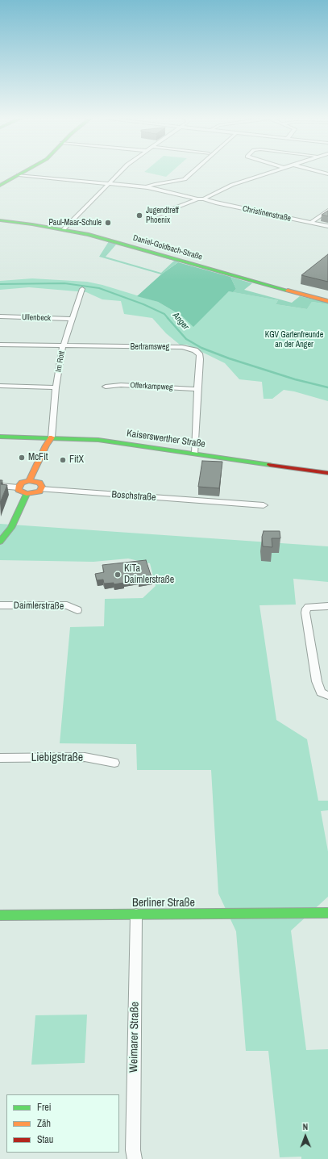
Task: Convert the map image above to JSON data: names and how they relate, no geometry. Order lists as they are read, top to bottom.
{
  "streets": {
    "main road": ["Daniel-Goldbach-Straße", "Kaiserswerther Straße", "Berliner Straße"],
    "street": [
      "Christinenstraße",
      "Ullenbeck",
      "Bertramsweg",
      "Im Rott",
      "Offerkampweg",
      "Boschstraße",
      "Daimlerstraße",
      "Liebigstraße",
      "Weimarer Straße"
    ]
  },
  "crossings": [
    ["Ullenbeck", "Im Rott"],
    ["Bertramsweg", "Im Rott"],
    ["Bertramsweg", "Offerkampweg"],
    ["Bertramsweg", "Kaiserswerther Straße"],
    ["Im Rott", "Kaiserswerther Straße"],
    ["Berliner Straße", "Weimarer Straße"]
  ],
  "water": ["Anger"],
  "parks": ["KGV Gartenfreunde an der Anger"],
  "places": [
    "Jugendtreff Phoenix",
    "Paul-Maar-Schule",
    "McFit",
    "FitX",
    "KiTa Daimlerstraße"
  ],
  "legend": ["Frei", "Zäh", "Stau"],
  "north": "top"
}
